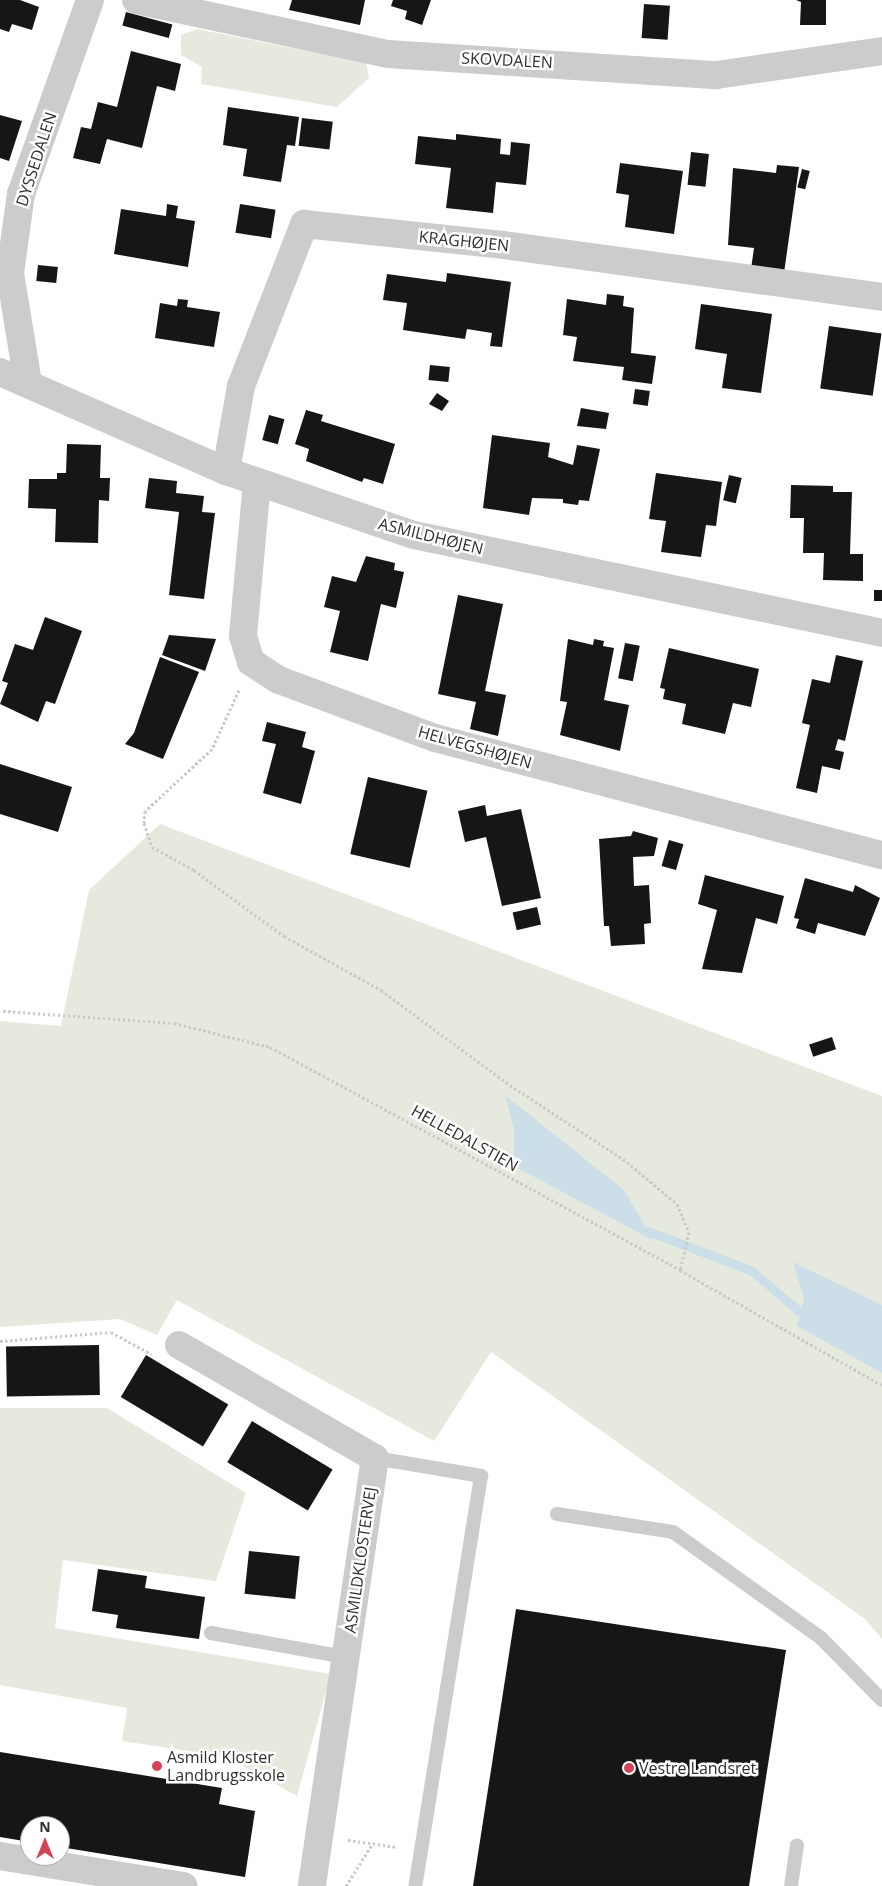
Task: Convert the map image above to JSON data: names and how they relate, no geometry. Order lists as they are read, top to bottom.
{
  "streets": {
    "street": [
      "SKOVDALEN",
      "DYSSEDALEN",
      "KRAGHØJEN",
      "ASMILDHØJEN",
      "HELVEGSHØJEN",
      "ASMILDKLOSTERVEJ"
    ],
    "path": ["HELLEDALSTIEN"]
  },
  "crossings": [
    ["DYSSEDALEN", "ASMILDHØJEN"],
    ["KRAGHØJEN", "ASMILDHØJEN"]
  ],
  "places": ["Asmild Kloster Landbrugsskole", "Vestre Landsret"],
  "north": "top"
}
